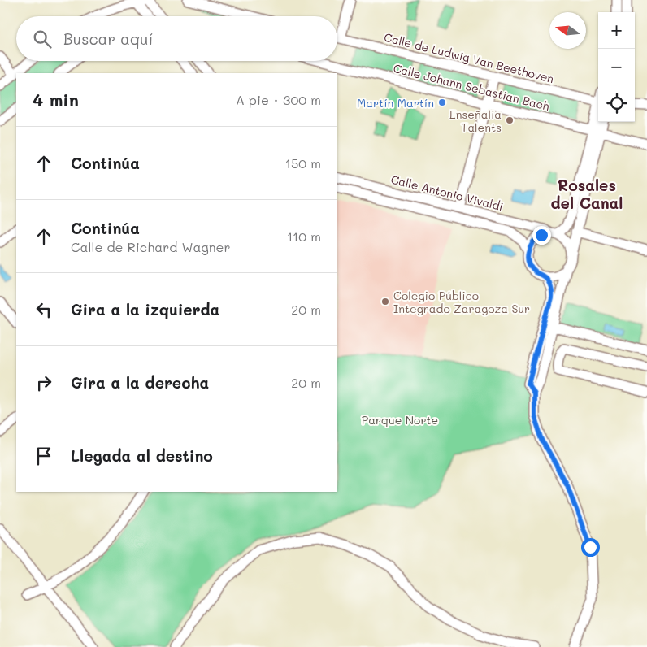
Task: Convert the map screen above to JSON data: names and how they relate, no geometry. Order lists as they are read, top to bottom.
{
  "streets": {
    "street": ["Calle de Ludwig Van Beethoven", "Calle Johann Sebastian Bach", "Calle Antonio Vivaldi"]
  },
  "districts": ["Rosales del Canal"],
  "parks": ["Parque Norte"],
  "places": ["Martín Martín", "Enseñalia Talents", "Colegio Público Integrado Zaragoza Sur"],
  "north": "left",
  "page": {
    "map_buttons": ["+", "−"],
    "search": "Buscar aquí",
    "heading": ["4 min", "A pie · 300 m"],
    "list": [
      ["Continúa", "150 m"],
      ["Continúa", "Calle de Richard Wagner", "110 m"],
      ["Gira a la izquierda", "20 m"],
      ["Gira a la derecha", "20 m"],
      "Llegada al destino"
    ]
  }
}
